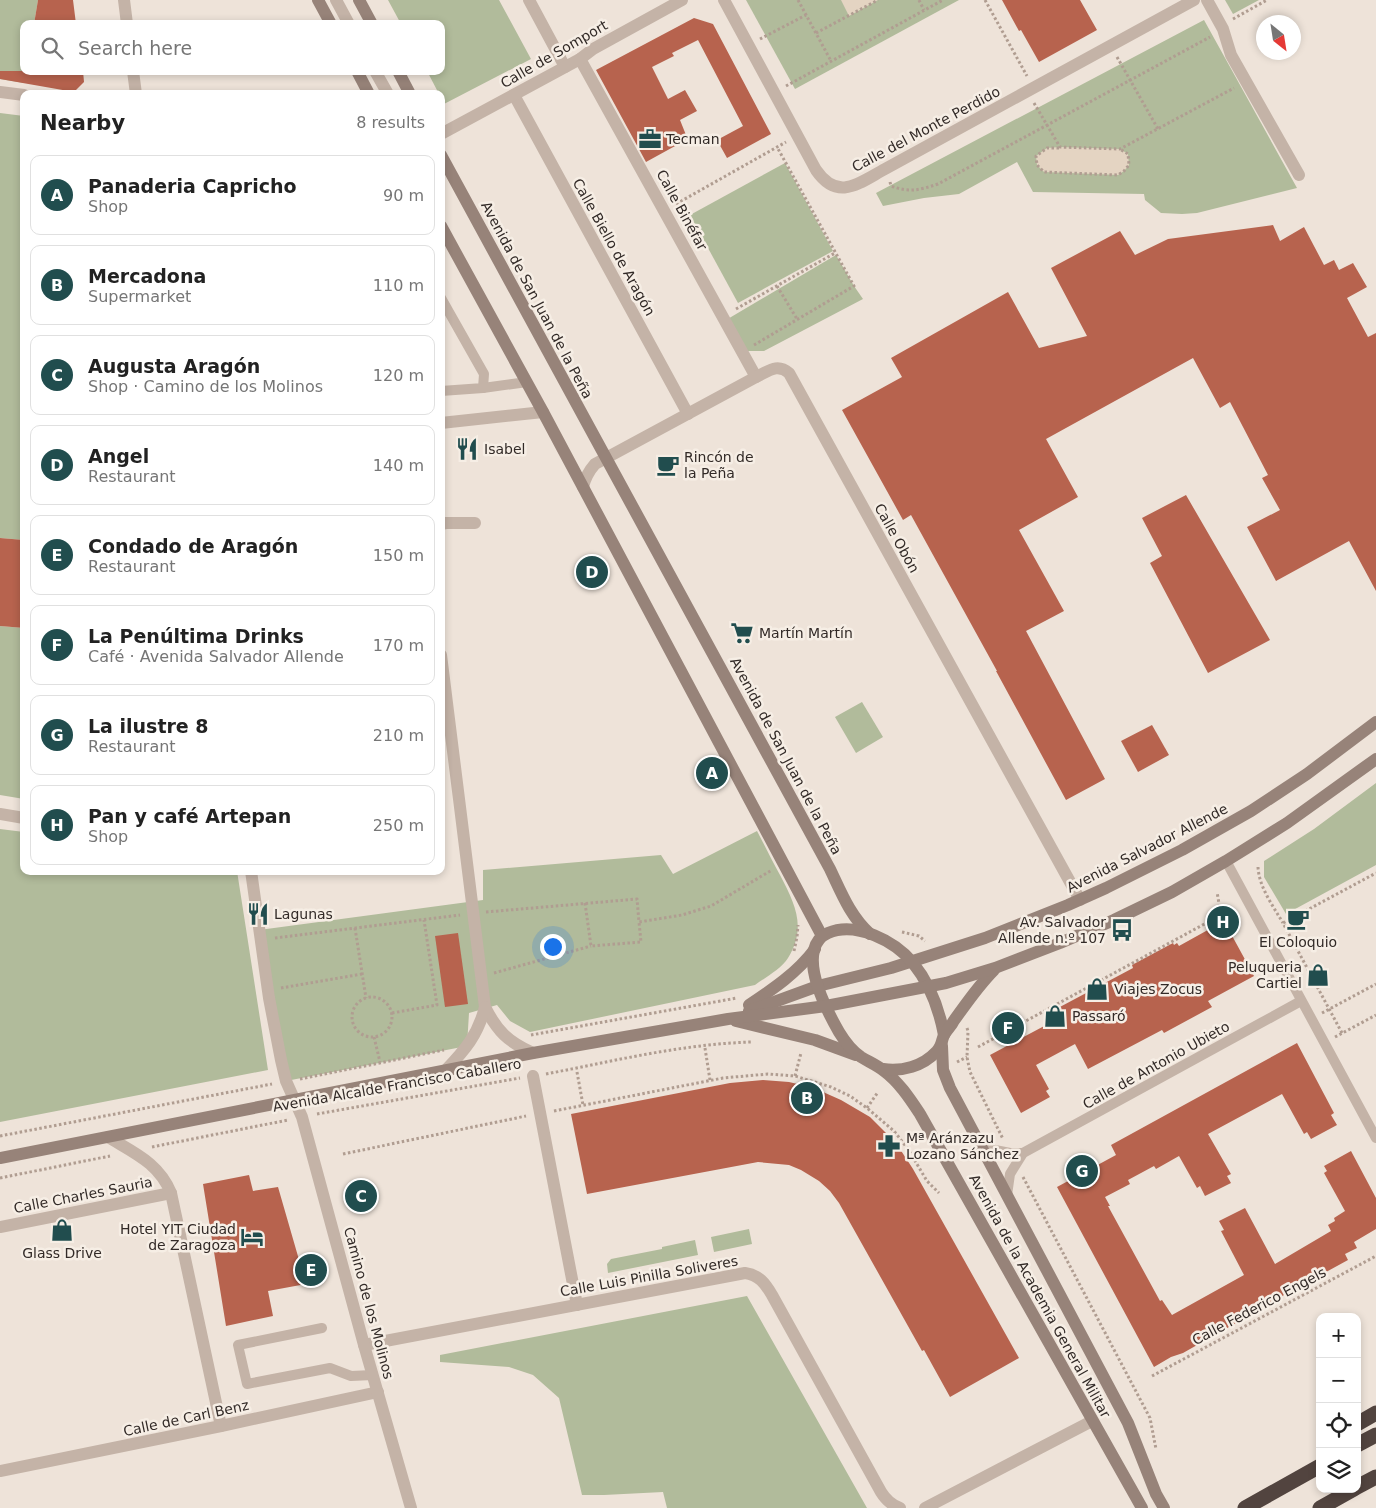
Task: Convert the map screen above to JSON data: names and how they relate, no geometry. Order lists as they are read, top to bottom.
{
  "streets": {
    "main road": [
      "Avenida de San Juan de la Peña",
      "Avenida Salvador Allende",
      "Avenida Alcalde Francisco Caballero",
      "Avenida de la Academia General Militar"
    ],
    "street": [
      "Calle de Somport",
      "Calle del Monte Perdido",
      "Calle Binéfar",
      "Calle Biello de Aragón",
      "Calle Obón",
      "Calle Charles Sauria",
      "Calle Luis Pinilla Soliveres",
      "Camino de los Molinos",
      "Calle de Carl Benz"
    ],
    "lane": ["Calle de Antonio Ubieto"],
    "path": ["Calle Federico Engels"]
  },
  "crossings": [
    ["Calle de Somport", "Calle Binéfar"],
    ["Calle de Somport", "Calle Biello de Aragón"],
    ["Calle Binéfar", "Calle Obón"],
    ["Calle Biello de Aragón", "Calle Obón"],
    ["Avenida de San Juan de la Peña", "Calle Obón"],
    ["Avenida de San Juan de la Peña", "Avenida Salvador Allende"],
    ["Avenida de San Juan de la Peña", "Avenida Alcalde Francisco Caballero"],
    ["Avenida de San Juan de la Peña", "Avenida de la Academia General Militar"],
    ["Calle Obón", "Avenida Salvador Allende"],
    ["Avenida Salvador Allende", "Avenida Alcalde Francisco Caballero"],
    ["Avenida Alcalde Francisco Caballero", "Avenida de la Academia General Militar"],
    ["Avenida Alcalde Francisco Caballero", "Camino de los Molinos"],
    ["Calle Luis Pinilla Soliveres", "Camino de los Molinos"],
    ["Camino de los Molinos", "Calle de Carl Benz"]
  ],
  "places": {
    "office": ["Tecman"],
    "restaurant": ["Isabel", "Lagunas"],
    "cafe": ["Rincón de la Peña", "El Coloquio"],
    "supermarket": ["Martín Martín"],
    "bus stop": ["Av. Salvador Allende n.º 107"],
    "shop": [
      "Peluqueria Cartiel",
      "Viajes Zocus",
      "Passaró",
      "Glass Drive"
    ],
    "pharmacy": ["Mª Aránzazu Lozano Sánchez"],
    "hotel": ["Hotel YIT Ciudad de Zaragoza"]
  },
  "north": "bottom right",
  "page": {
    "search": "Search here",
    "heading": ["Nearby", "8 results"],
    "list": [
      {
        "mark": "A",
        "name": "Panaderia Capricho",
        "note": "Shop",
        "value": "90 m"
      },
      {
        "mark": "B",
        "name": "Mercadona",
        "note": "Supermarket",
        "value": "110 m"
      },
      {
        "mark": "C",
        "name": "Augusta Aragón",
        "note": "Shop · Camino de los Molinos",
        "value": "120 m"
      },
      {
        "mark": "D",
        "name": "Angel",
        "note": "Restaurant",
        "value": "140 m"
      },
      {
        "mark": "E",
        "name": "Condado de Aragón",
        "note": "Restaurant",
        "value": "150 m"
      },
      {
        "mark": "F",
        "name": "La Penúltima Drinks",
        "note": "Café · Avenida Salvador Allende",
        "value": "170 m"
      },
      {
        "mark": "G",
        "name": "La ilustre 8",
        "note": "Restaurant",
        "value": "210 m"
      },
      {
        "mark": "H",
        "name": "Pan y café Artepan",
        "note": "Shop",
        "value": "250 m"
      }
    ],
    "pins": [
      "D",
      "A",
      "H",
      "F",
      "B",
      "G",
      "C",
      "E"
    ],
    "map_buttons": ["+", "−"]
  }
}
